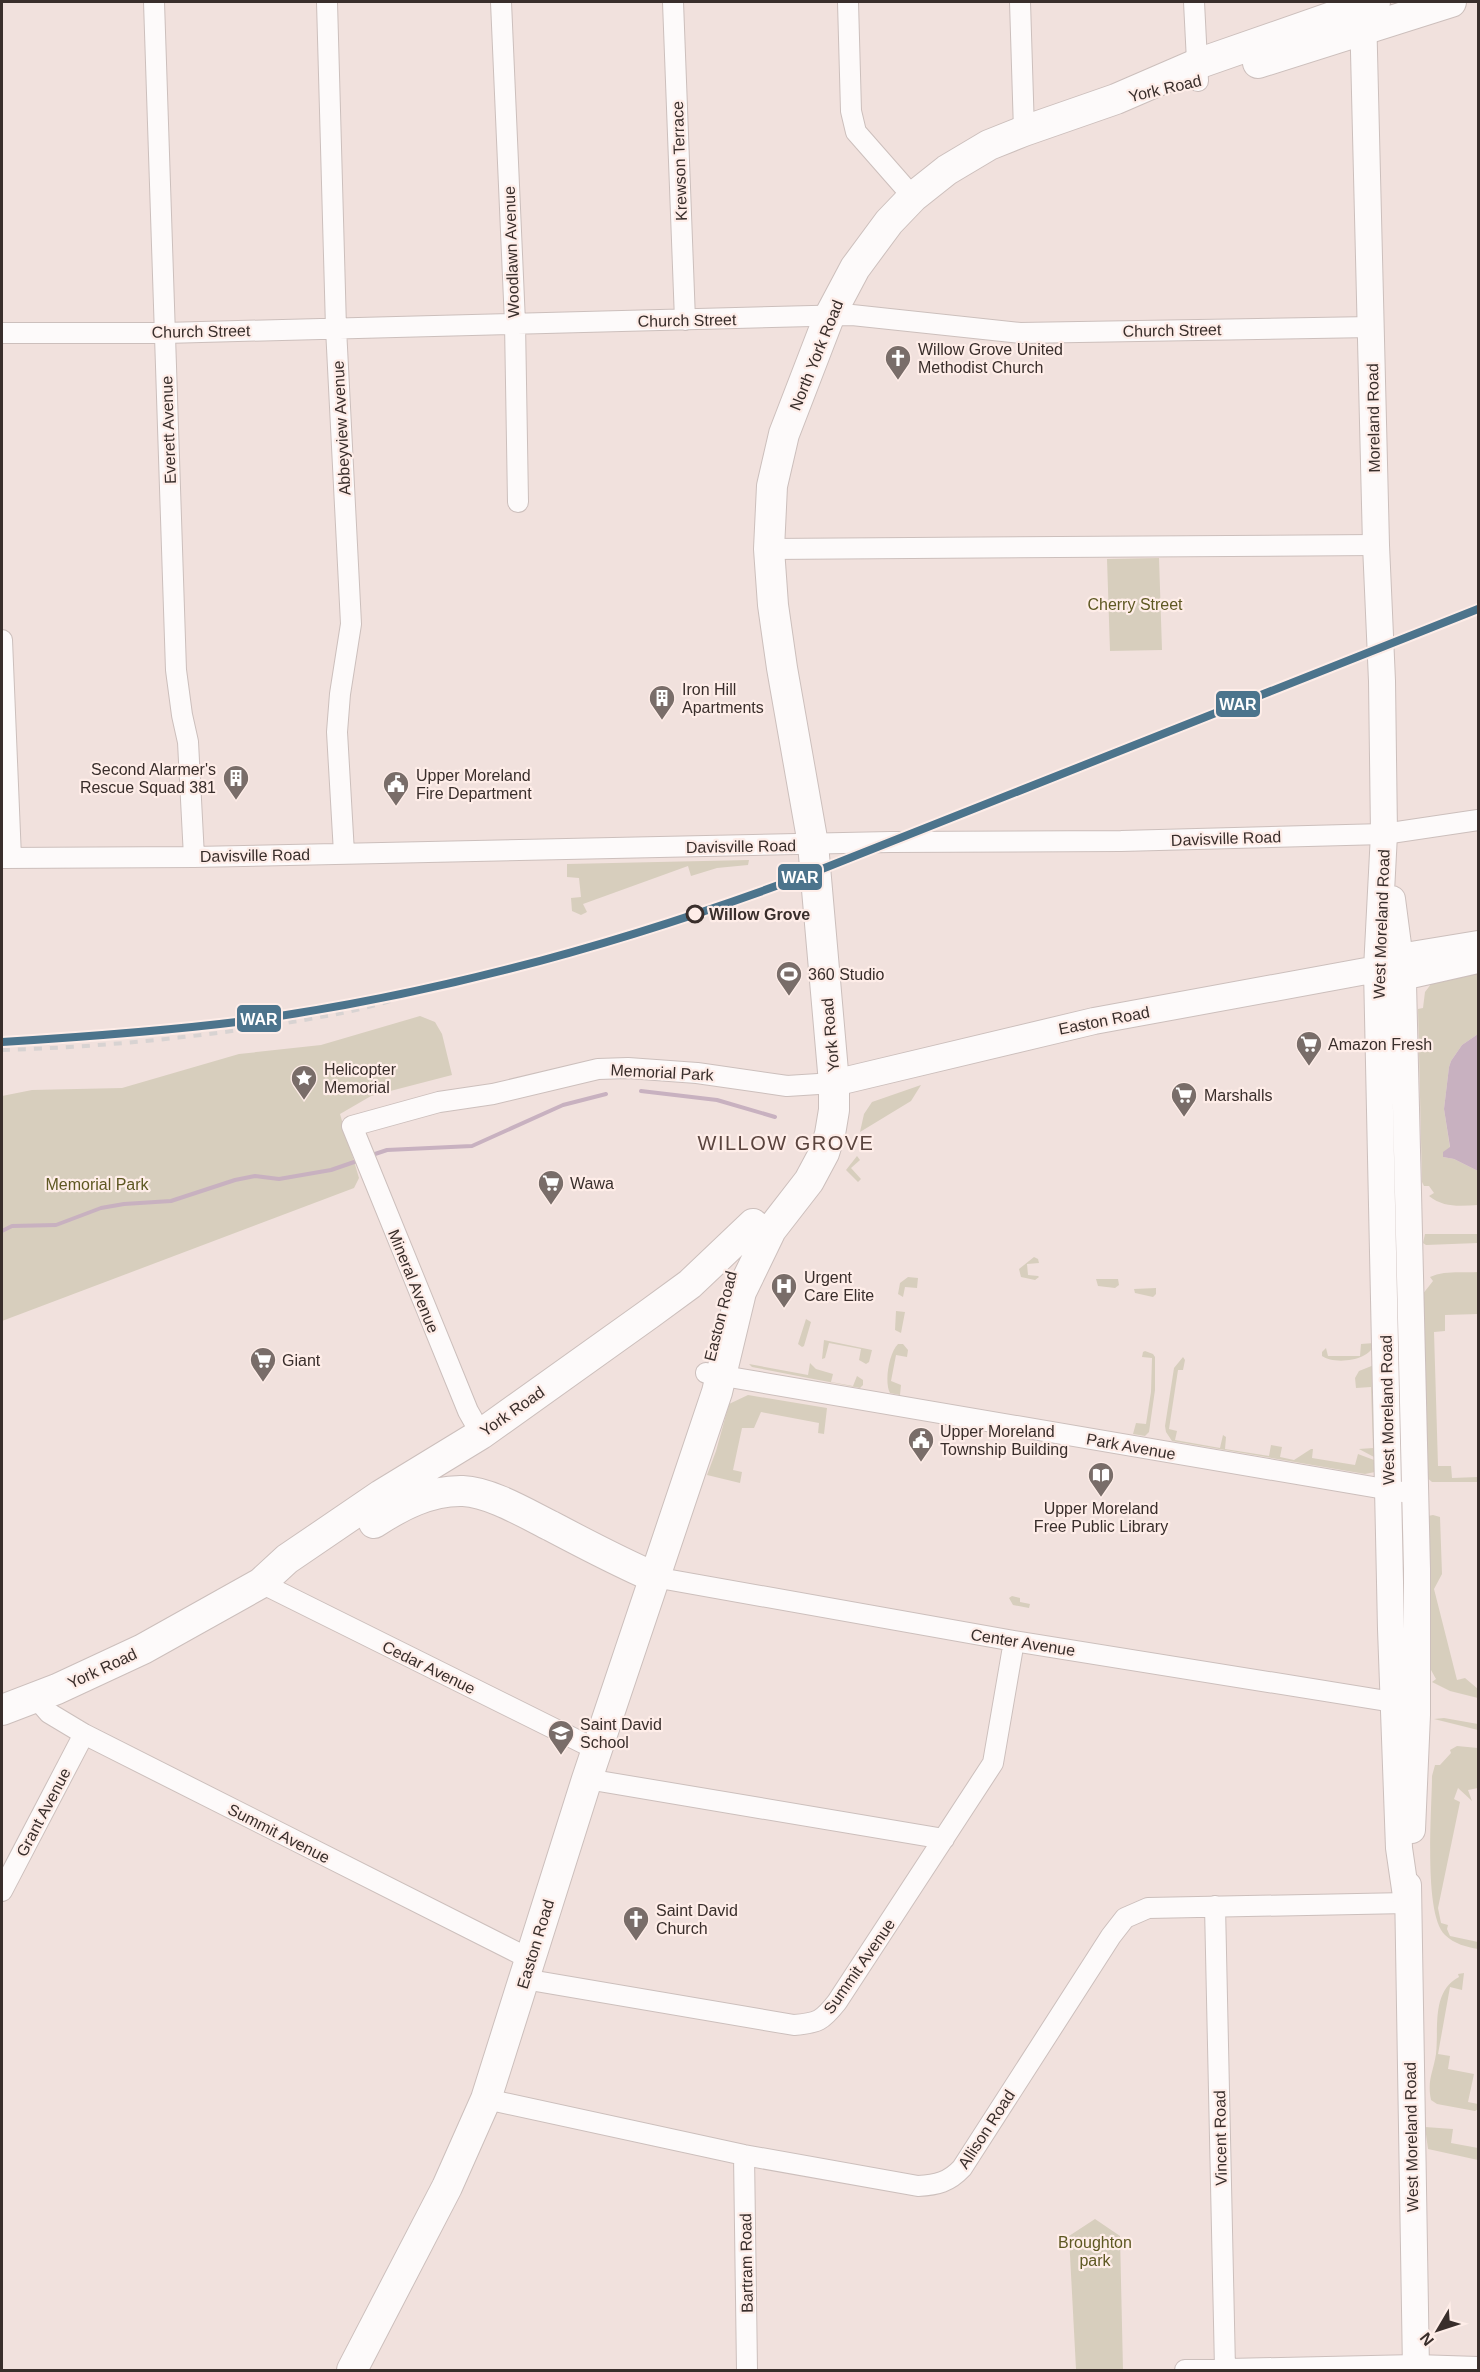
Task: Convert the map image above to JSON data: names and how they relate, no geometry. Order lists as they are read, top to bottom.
{
  "streets": {
    "highway": ["York Road", "North York Road", "Easton Road"],
    "main road": ["Moreland Road", "West Moreland Road"],
    "street": [
      "Krewson Terrace",
      "Woodlawn Avenue",
      "Church Street",
      "Abbeyview Avenue",
      "Everett Avenue",
      "Davisville Road",
      "Memorial Park",
      "Mineral Avenue",
      "Park Avenue",
      "Center Avenue",
      "Cedar Avenue",
      "Grant Avenue",
      "Summit Avenue",
      "Allison Road",
      "Vincent Road",
      "Bartram Road"
    ]
  },
  "crossings": [
    ["York Road", "North York Road"],
    ["York Road", "Moreland Road"],
    ["York Road", "Davisville Road"],
    ["York Road", "Easton Road"],
    ["York Road", "Memorial Park"],
    ["York Road", "Mineral Avenue"],
    ["York Road", "Center Avenue"],
    ["York Road", "Cedar Avenue"],
    ["York Road", "Summit Avenue"],
    ["Krewson Terrace", "Church Street"],
    ["Woodlawn Avenue", "Church Street"],
    ["Church Street", "North York Road"],
    ["Church Street", "Moreland Road"],
    ["Church Street", "Abbeyview Avenue"],
    ["Church Street", "Everett Avenue"],
    ["North York Road", "Davisville Road"],
    ["Moreland Road", "Davisville Road"],
    ["Moreland Road", "West Moreland Road"],
    ["Abbeyview Avenue", "Davisville Road"],
    ["Everett Avenue", "Davisville Road"],
    ["Davisville Road", "West Moreland Road"],
    ["West Moreland Road", "Easton Road"],
    ["West Moreland Road", "Park Avenue"],
    ["West Moreland Road", "Center Avenue"],
    ["West Moreland Road", "Allison Road"],
    ["Easton Road", "Memorial Park"],
    ["Easton Road", "Park Avenue"],
    ["Easton Road", "Center Avenue"],
    ["Easton Road", "Cedar Avenue"],
    ["Easton Road", "Summit Avenue"],
    ["Easton Road", "Allison Road"],
    ["Memorial Park", "Mineral Avenue"],
    ["Center Avenue", "Summit Avenue"],
    ["Grant Avenue", "Summit Avenue"],
    ["Allison Road", "Vincent Road"],
    ["Allison Road", "Bartram Road"]
  ],
  "districts": ["WILLOW GROVE"],
  "parks": ["Cherry Street", "Memorial Park", "Broughton park"],
  "places": {
    "church": ["Willow Grove United Methodist Church", "Saint David Church"],
    "building": ["Iron Hill Apartments", "Second Alarmer's Rescue Squad 381"],
    "public building": ["Upper Moreland Fire Department", "Upper Moreland Township Building"],
    "other": ["Willow Grove"],
    "sports": ["360 Studio"],
    "supermarket": [
      "Amazon Fresh",
      "Marshalls",
      "Wawa",
      "Giant"
    ],
    "place": ["Helicopter Memorial"],
    "hospital": ["Urgent Care Elite"],
    "library": ["Upper Moreland Free Public Library"],
    "school or university": ["Saint David School"]
  },
  "lines": ["transit line WAR"],
  "north": "bottom left"
}
